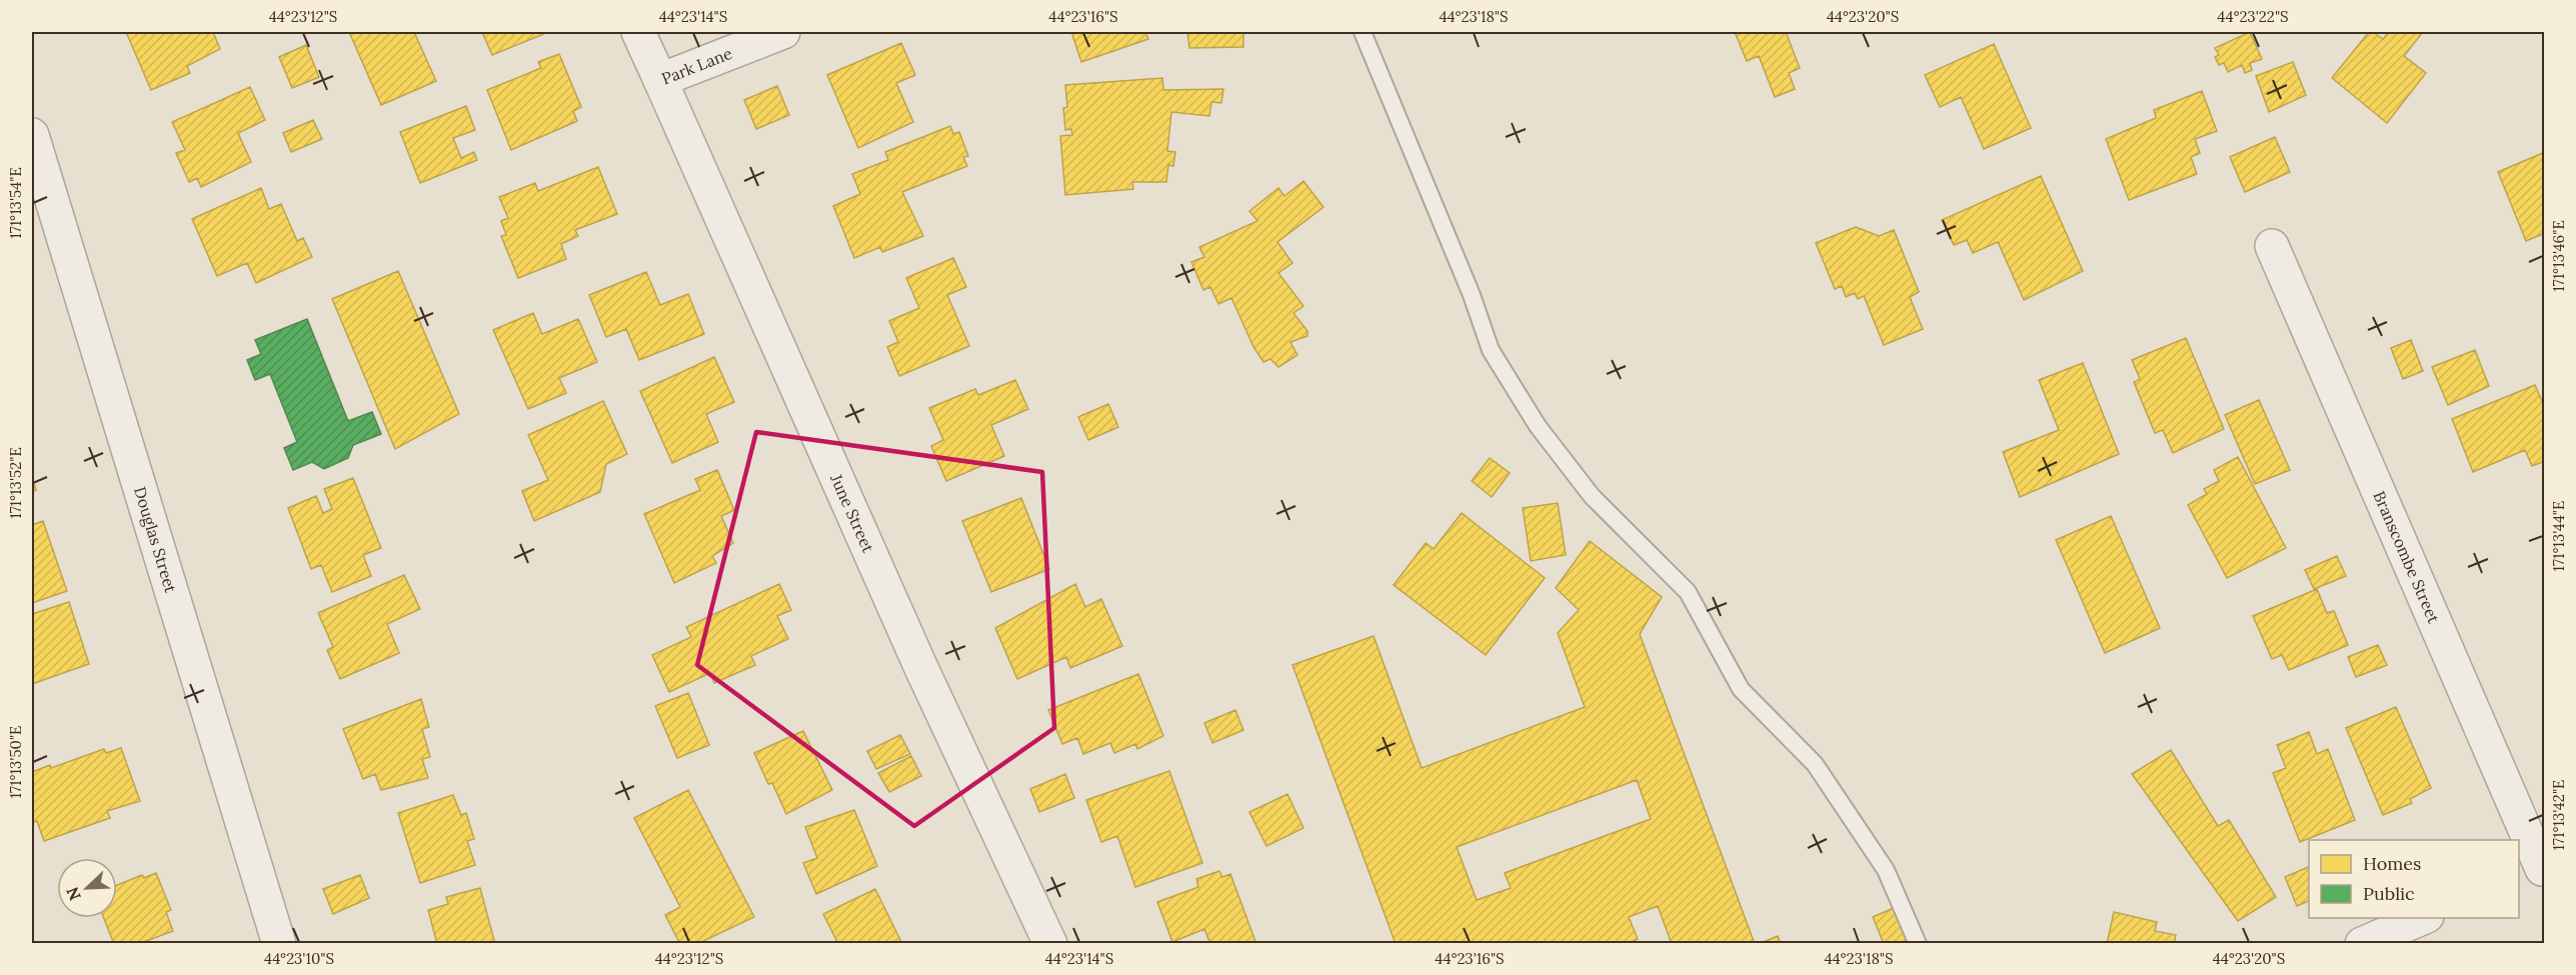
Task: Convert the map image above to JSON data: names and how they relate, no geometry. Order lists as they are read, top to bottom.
{
  "streets": {
    "street": [
      "Park Lane",
      "June Street",
      "Douglas Street",
      "Branscombe Street"
    ]
  },
  "crossings": [
    ["Park Lane", "June Street"]
  ],
  "legend": ["Homes", "Public"],
  "north": "bottom left",
  "coordinates": [
    "44°23'12\"S",
    "44°23'14\"S",
    "44°23'16\"S",
    "44°23'18\"S",
    "44°23'20\"S",
    "44°23'22\"S",
    "171°13'54\"E",
    "171°13'46\"E",
    "171°13'52\"E",
    "171°13'44\"E",
    "171°13'50\"E",
    "171°13'42\"E",
    "44°23'10\"S"
  ]
}
